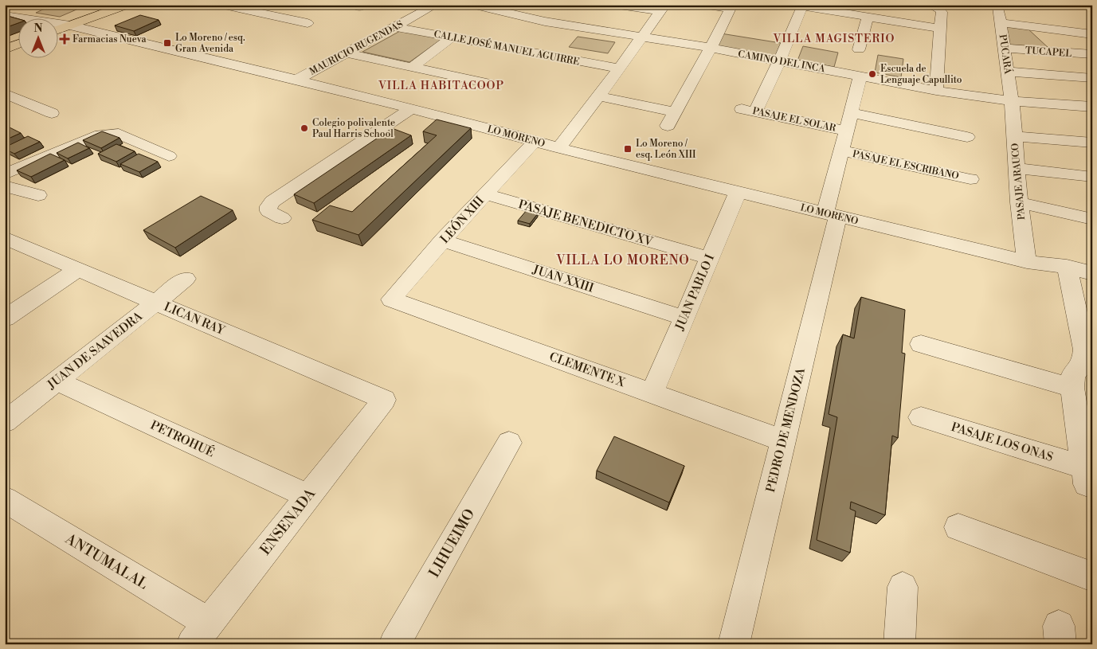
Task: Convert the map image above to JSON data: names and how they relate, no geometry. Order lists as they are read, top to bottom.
{
  "streets": {
    "street": [
      "MAURICIO RUGENDAS",
      "CALLE JOSÉ MANUEL AGUIRRE",
      "TUCAPEL",
      "PUCARÁ",
      "CAMINO DEL INCA",
      "PASAJE EL SOLAR",
      "LO MORENO",
      "PASAJE EL ESCRIBANO",
      "PASAJE ARAUCO",
      "LEÓN XIII",
      "PASAJE BENEDICTO XV",
      "JUAN XXIII",
      "JUAN PABLO I",
      "LICAN RAY",
      "JUAN DE SAAVEDRA",
      "CLEMENTE X",
      "PEDRO DE MENDOZA",
      "PETROHUÉ",
      "PASAJE LOS ONAS",
      "ENSENADA",
      "LIHUEIMO",
      "ANTUMALAL"
    ]
  },
  "crossings": [
    ["MAURICIO RUGENDAS", "CALLE JOSÉ MANUEL AGUIRRE"],
    ["MAURICIO RUGENDAS", "LO MORENO"],
    ["TUCAPEL", "PUCARÁ"],
    ["PUCARÁ", "CAMINO DEL INCA"],
    ["PUCARÁ", "PASAJE ARAUCO"],
    ["CAMINO DEL INCA", "PASAJE EL SOLAR"],
    ["CAMINO DEL INCA", "PASAJE ARAUCO"],
    ["CAMINO DEL INCA", "PEDRO DE MENDOZA"],
    ["PASAJE EL SOLAR", "PEDRO DE MENDOZA"],
    ["LO MORENO", "PASAJE ARAUCO"],
    ["LO MORENO", "LEÓN XIII"],
    ["LO MORENO", "JUAN PABLO I"],
    ["LO MORENO", "PEDRO DE MENDOZA"],
    ["PASAJE EL ESCRIBANO", "PEDRO DE MENDOZA"],
    ["LEÓN XIII", "PASAJE BENEDICTO XV"],
    ["LEÓN XIII", "JUAN XXIII"],
    ["LEÓN XIII", "CLEMENTE X"],
    ["PASAJE BENEDICTO XV", "JUAN PABLO I"],
    ["JUAN XXIII", "JUAN PABLO I"],
    ["JUAN PABLO I", "CLEMENTE X"],
    ["LICAN RAY", "JUAN DE SAAVEDRA"],
    ["LICAN RAY", "ENSENADA"],
    ["JUAN DE SAAVEDRA", "PETROHUÉ"],
    ["CLEMENTE X", "PEDRO DE MENDOZA"],
    ["PETROHUÉ", "ENSENADA"],
    ["ENSENADA", "ANTUMALAL"]
  ],
  "districts": ["VILLA MAGISTERIO", "VILLA HABITACOOP", "VILLA LO MORENO"],
  "places": {
    "health": ["Farmacias Nueva"],
    "transit": ["Lo Moreno / esq. Gran Avenida", "Lo Moreno / esq. León XIII"],
    "other": ["Escuela de Lenguaje Capullito", "Colegio polivalente Paul Harris School"]
  },
  "north": "top"
}
